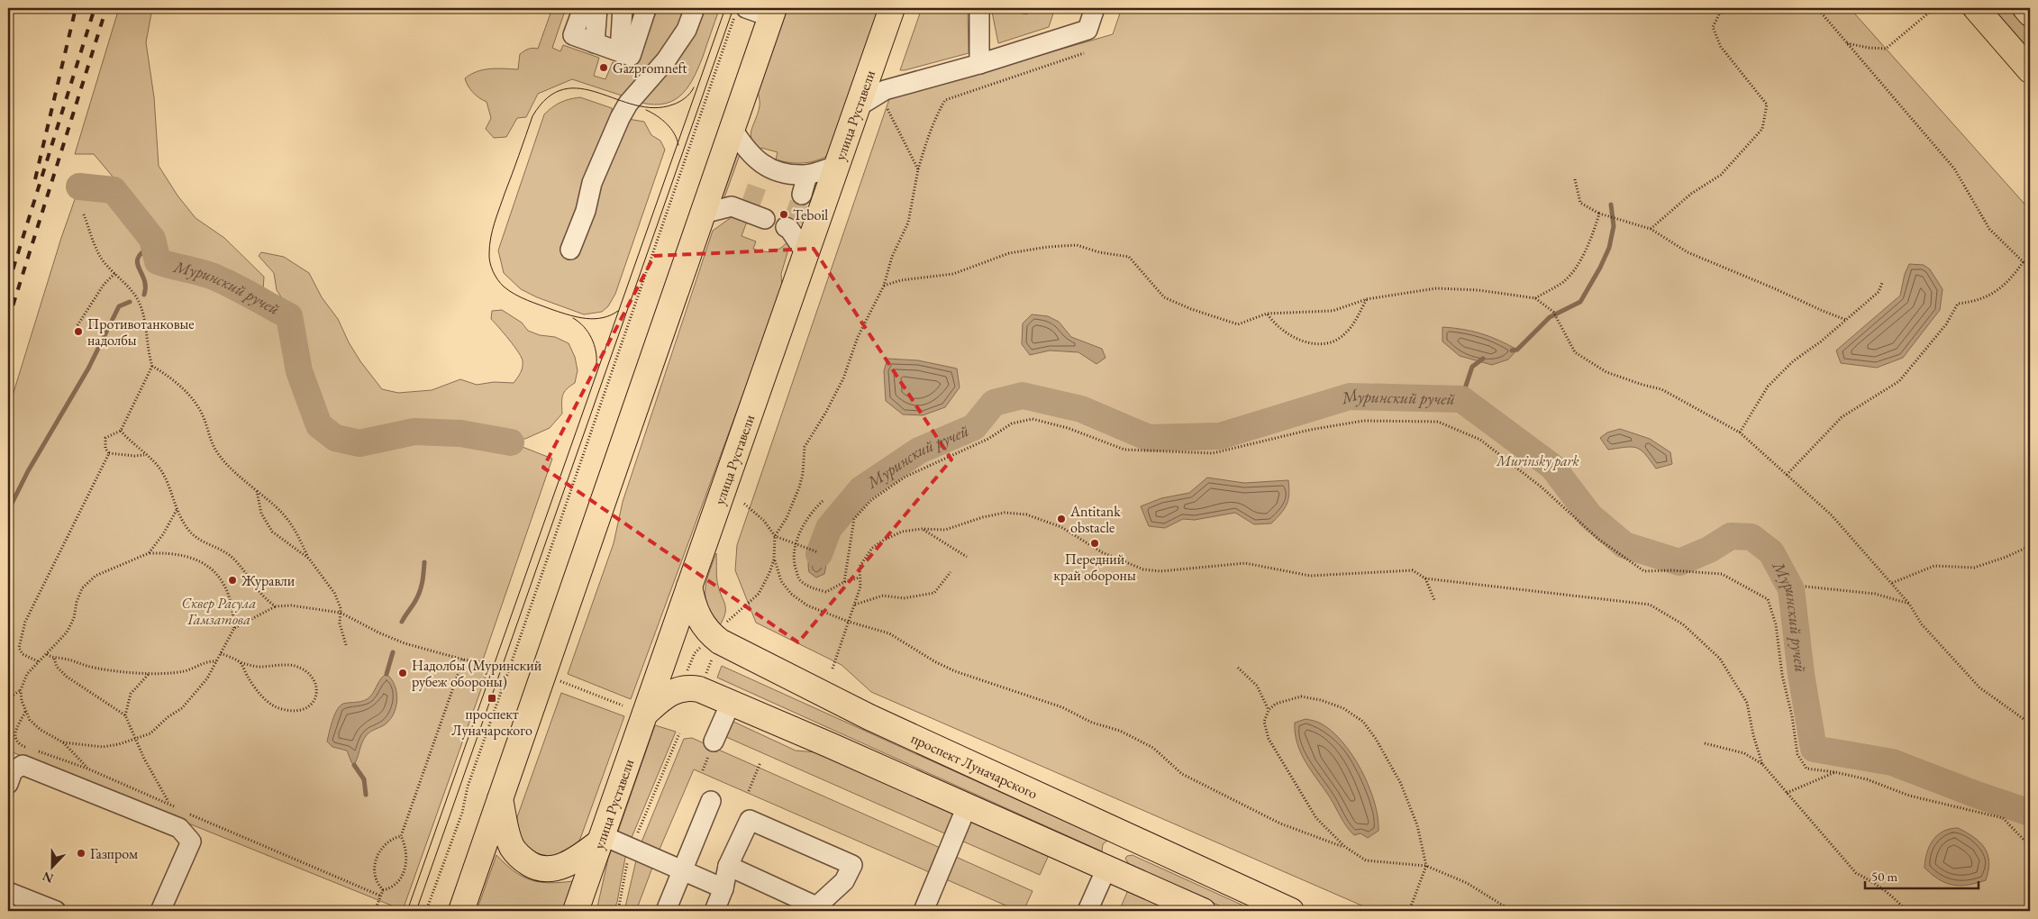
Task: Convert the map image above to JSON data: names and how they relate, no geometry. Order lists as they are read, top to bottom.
{
  "streets": {
    "main road": ["улица Руставели", "проспект Луначарского"]
  },
  "crossings": [
    ["улица Руставели", "проспект Луначарского"]
  ],
  "water": ["Муринский ручей"],
  "parks": ["Murinsky park", "Сквер Расула Гамзатова"],
  "places": {
    "other": [
      "Gazpromneft",
      "Teboil",
      "Противотанковые надолбы",
      "Antitank obstacle",
      "Передний край обороны",
      "Журавли",
      "Надолбы (Муринский рубеж обороны)",
      "Газпром"
    ],
    "transit": ["проспект Луначарского"]
  },
  "scale_bar": "50 m",
  "north": "bottom"
}
